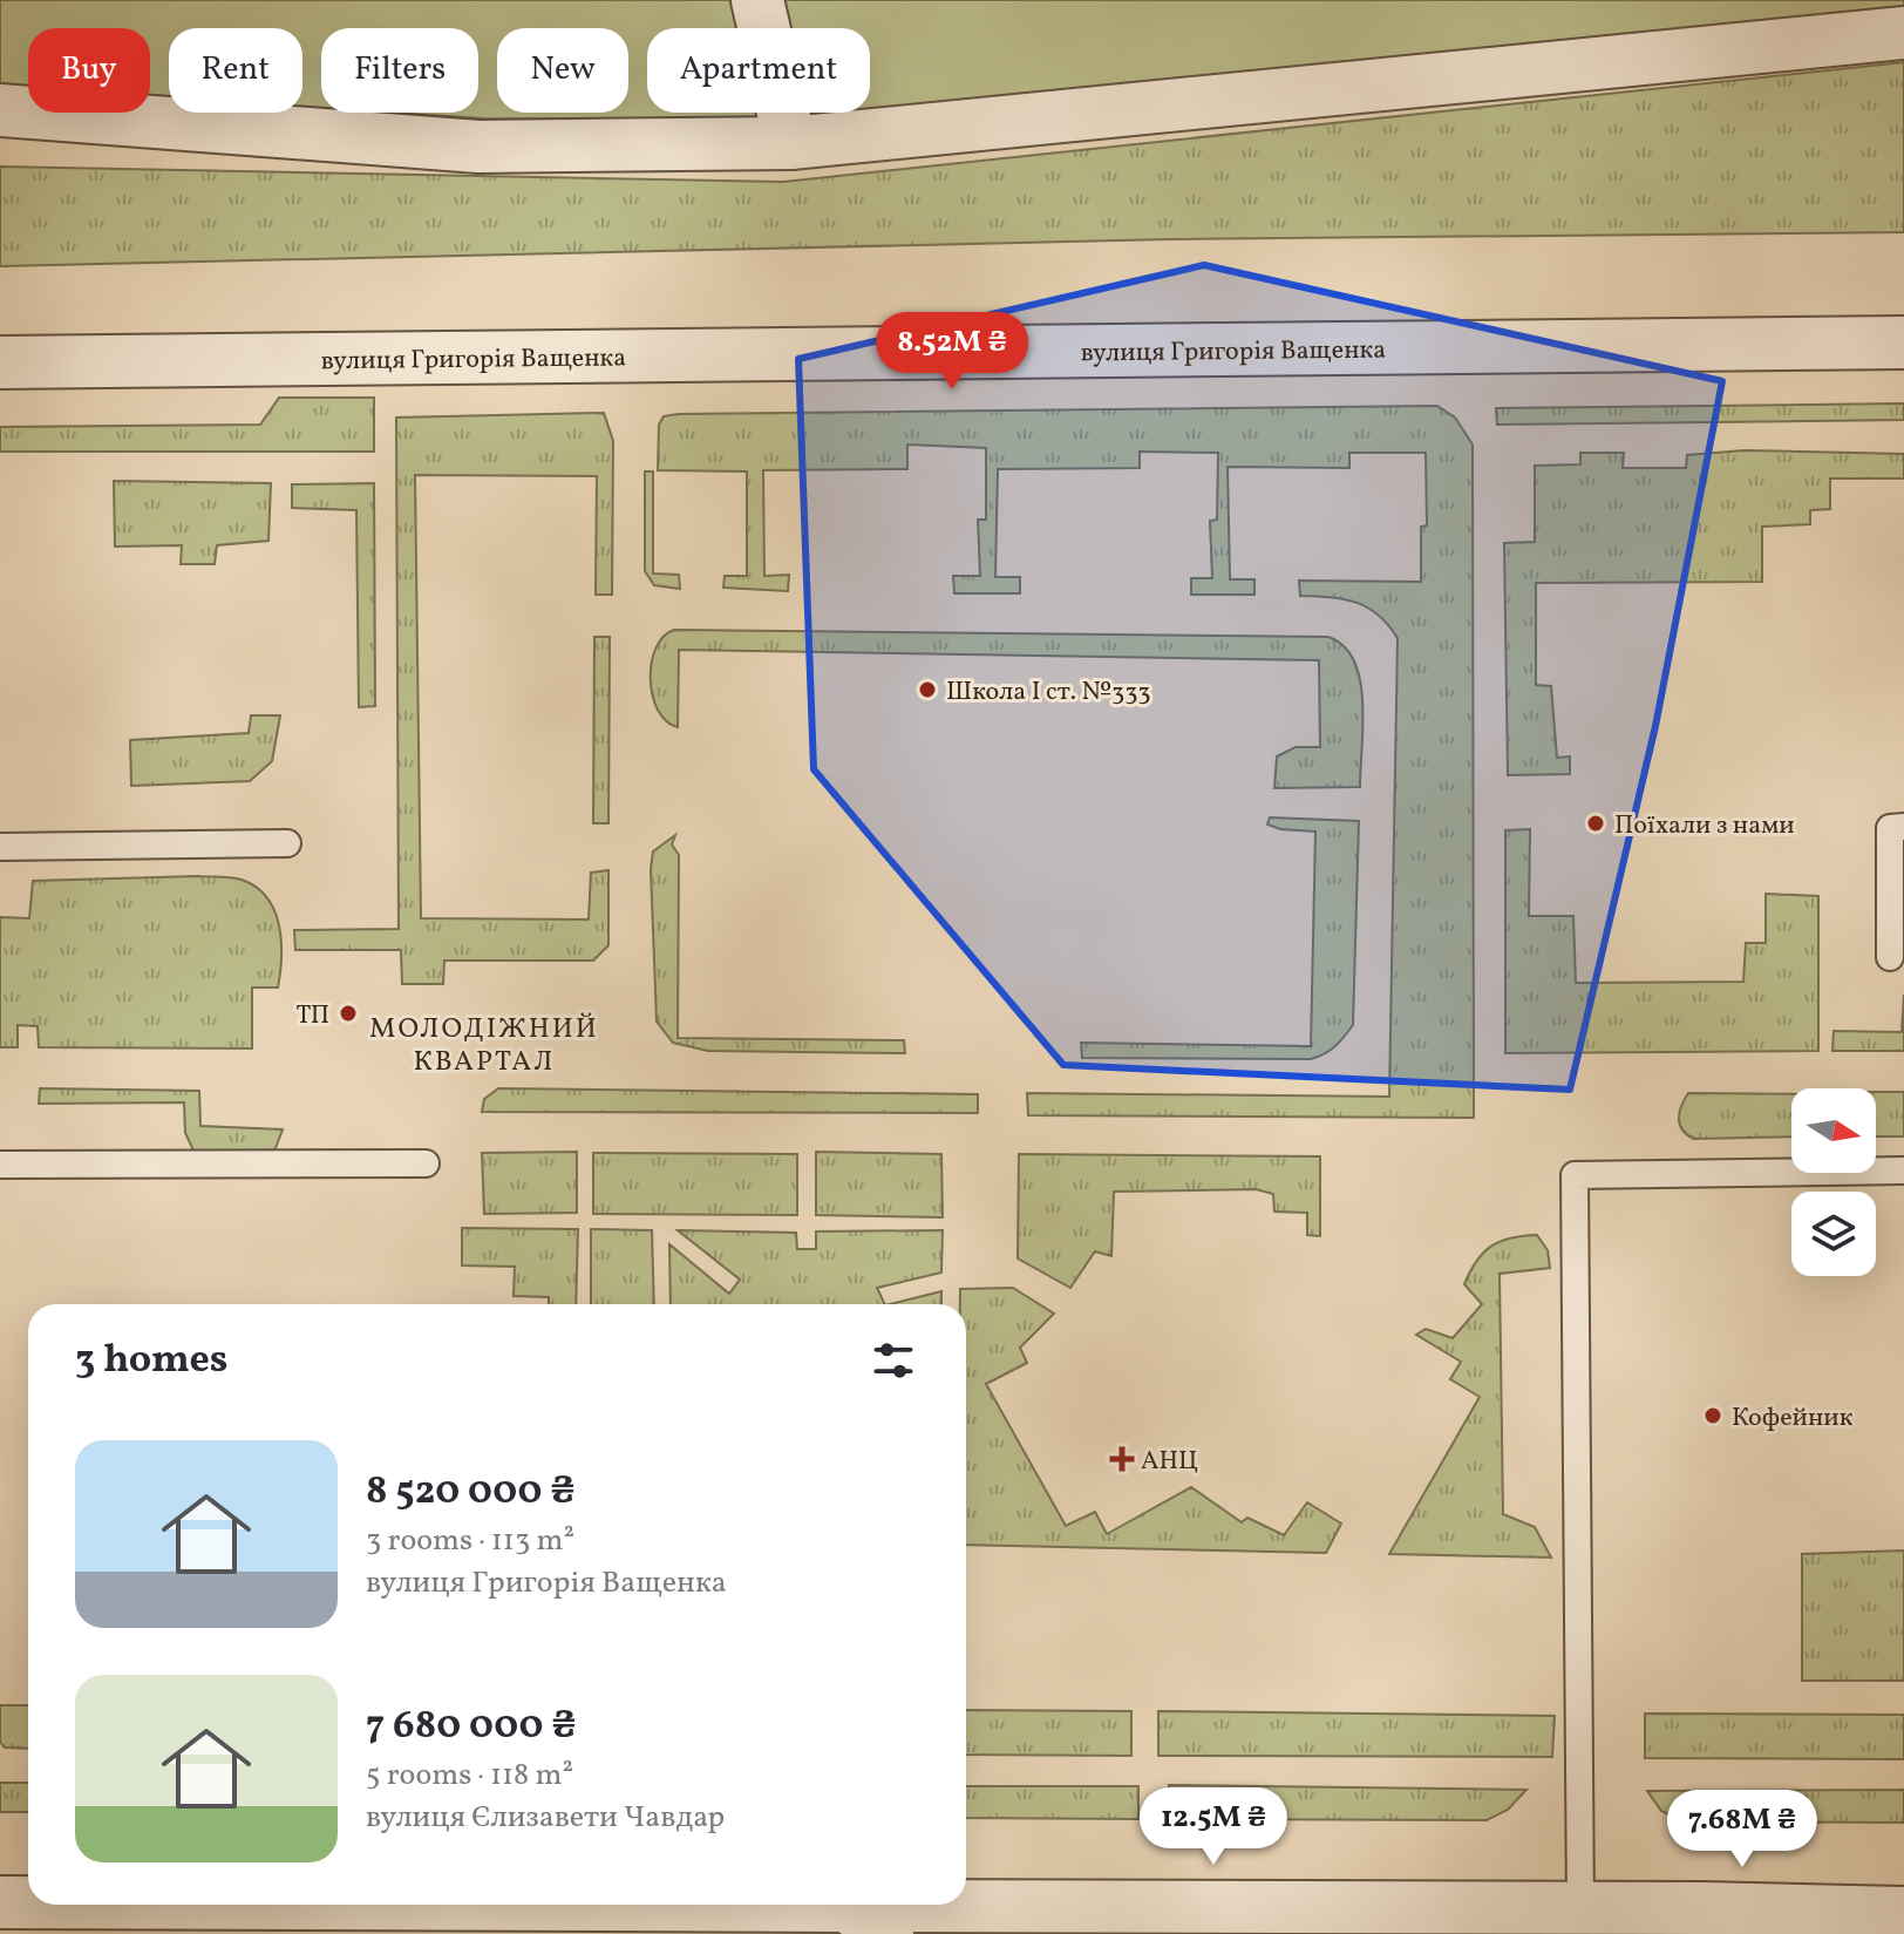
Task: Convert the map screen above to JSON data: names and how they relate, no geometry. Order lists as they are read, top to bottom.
{
  "streets": {
    "street": ["вулиця Григорія Ващенка"]
  },
  "districts": ["МОЛОДІЖНИЙ КВАРТАЛ"],
  "places": {
    "other": [
      "Школа І ст. №333",
      "Поїхали з нами",
      "ТП",
      "Кофейник"
    ],
    "health": ["АНЦ"]
  },
  "north": "right",
  "page": {
    "chip": [
      "Buy",
      "Rent",
      "Filters",
      "New",
      "Apartment"
    ],
    "price": ["8.52M ₴", "12.5M ₴", "7.68M ₴"],
    "heading": "3 homes",
    "list": [
      {
        "name": "8 520 000 ₴",
        "note": "3 rooms · 113 m² · вулиця Григорія Ващенка"
      },
      {
        "name": "7 680 000 ₴",
        "note": "5 rooms · 118 m² · вулиця Єлизавети Чавдар"
      }
    ]
  }
}
